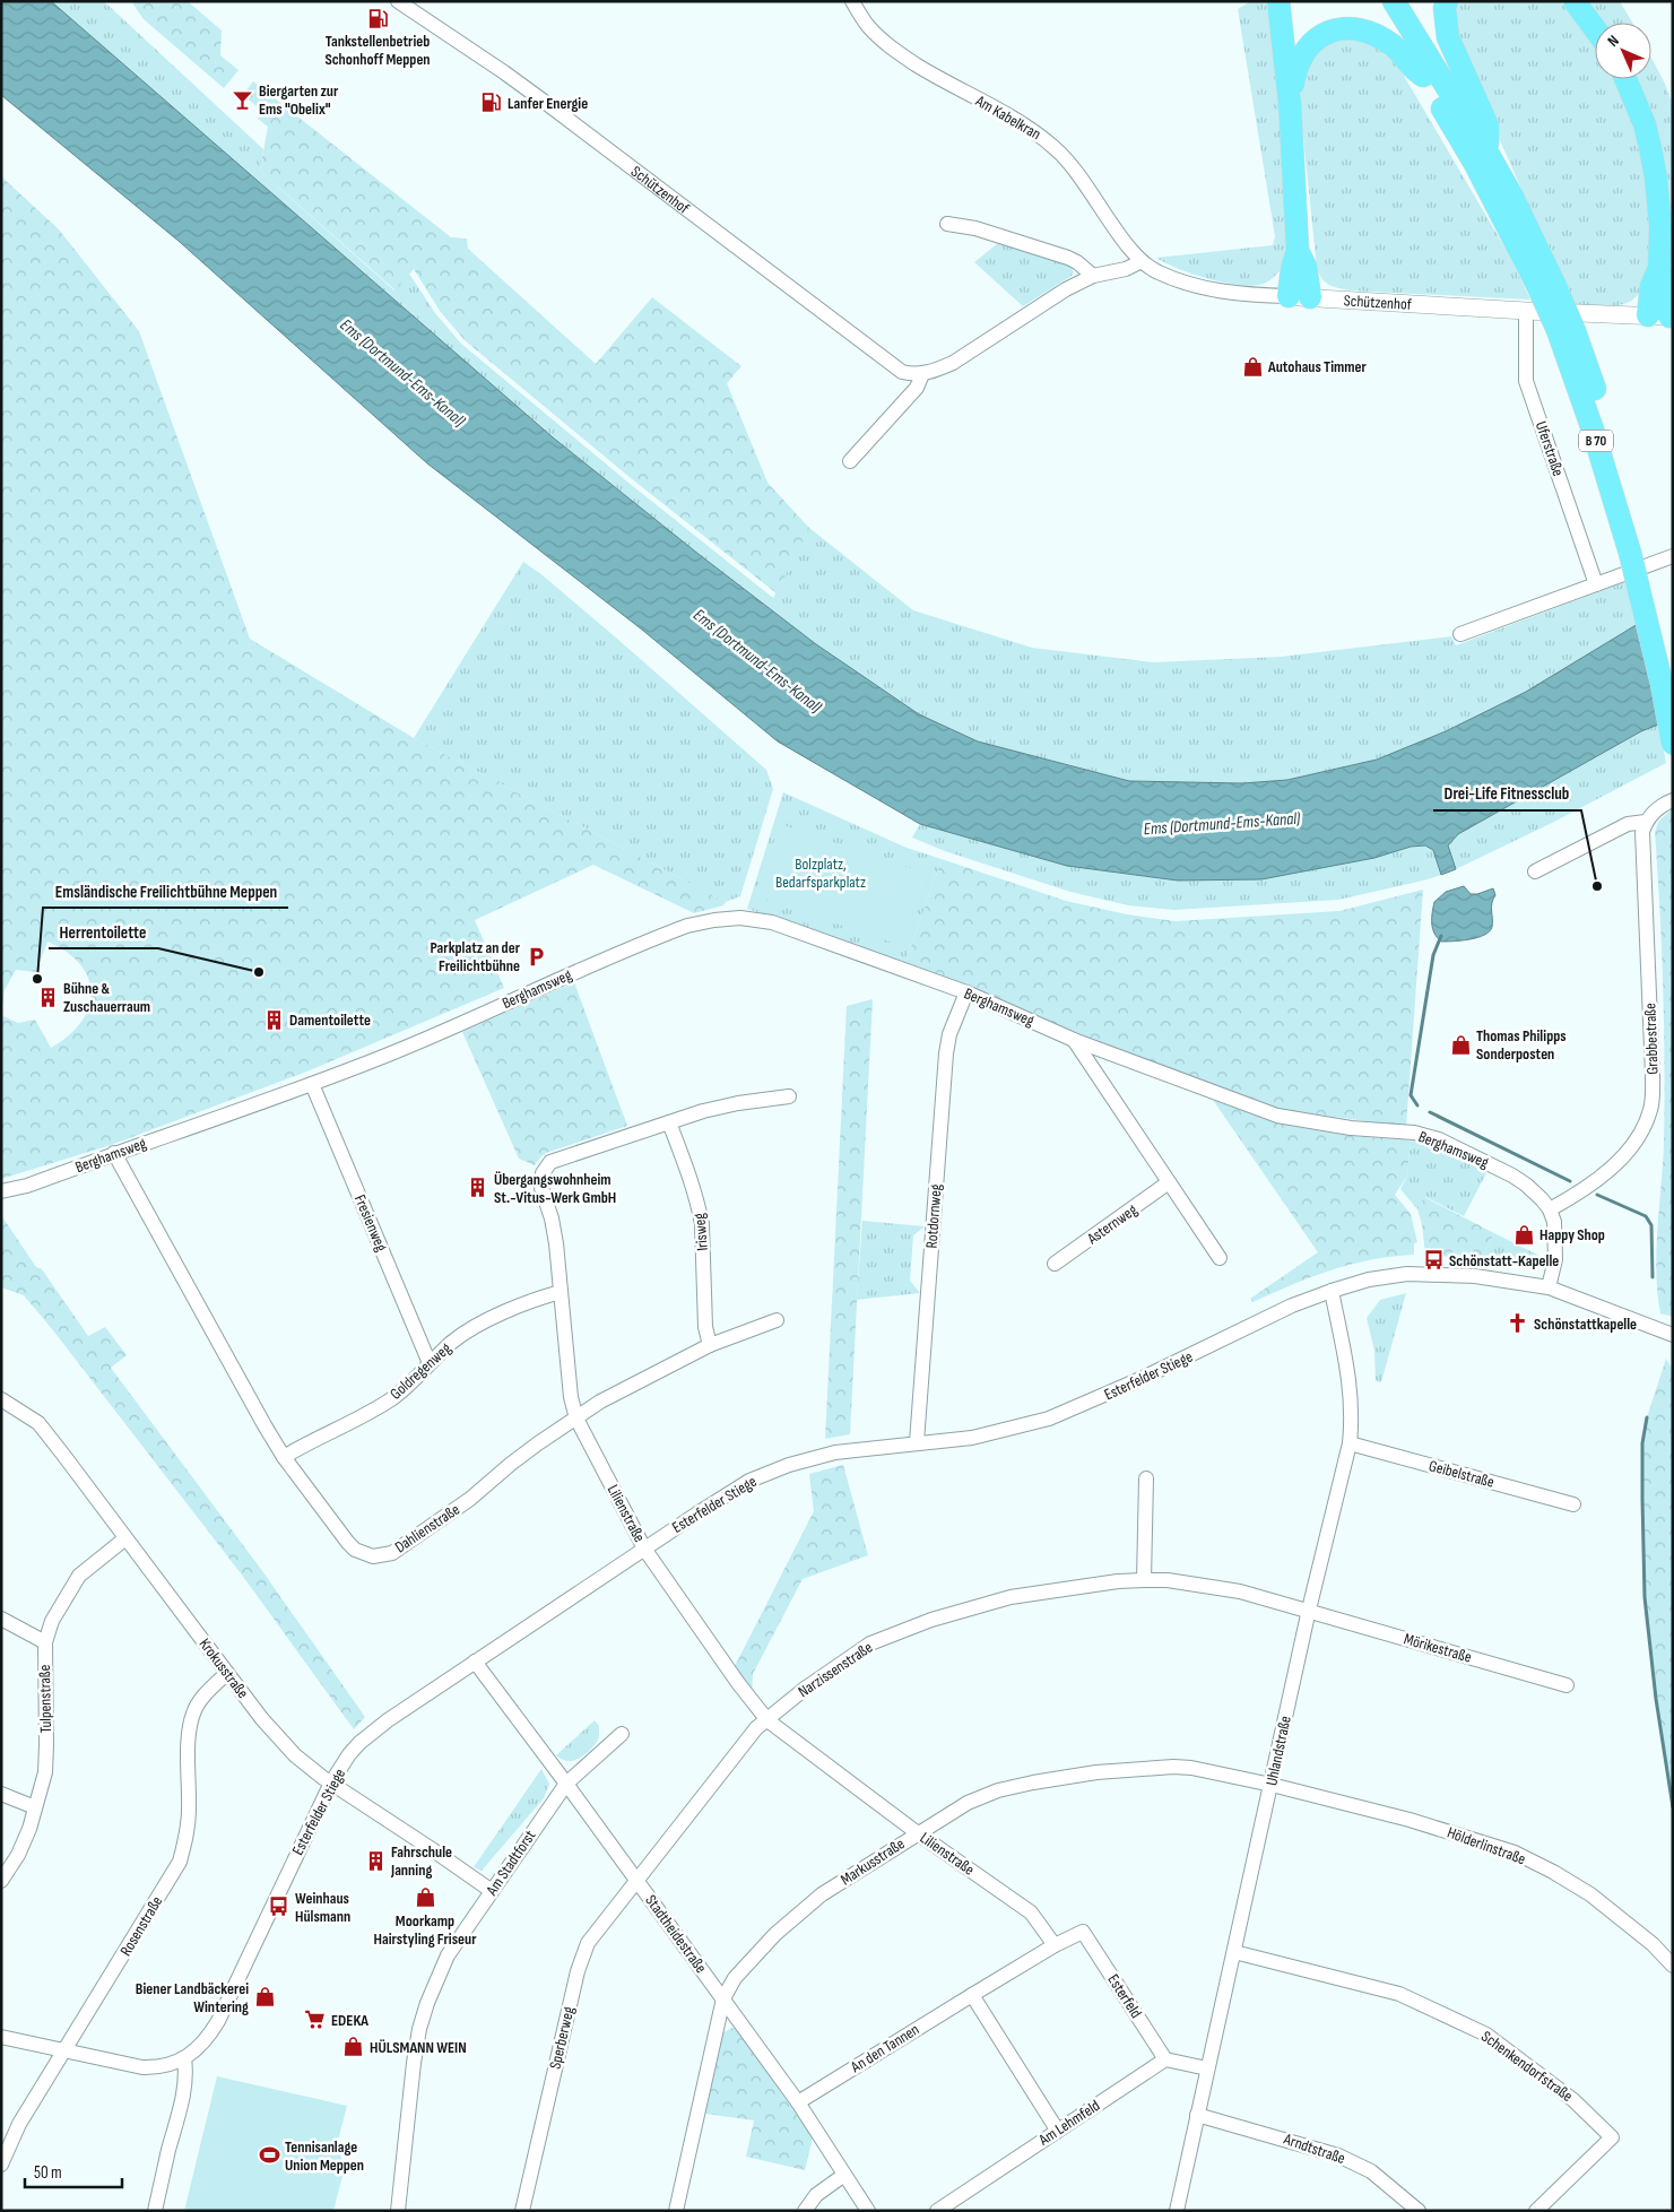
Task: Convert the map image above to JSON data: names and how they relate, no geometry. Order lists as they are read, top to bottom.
{
  "streets": {
    "highway": ["B 70"],
    "street": [
      "Am Kabelkran",
      "Schützenhof",
      "Uferstraße",
      "Berghamsweg",
      "Grabbestraße",
      "Rotdornweg",
      "Fresienweg",
      "Asternweg",
      "Irisweg",
      "Goldregenweg",
      "Esterfelder Stiege",
      "Geibelstraße",
      "Lilienstraße",
      "Dahlienstraße",
      "Mörikestraße",
      "Krokusstraße",
      "Narzissenstraße",
      "Tulpenstraße",
      "Uhlandstraße",
      "Hölderlinstraße",
      "Markusstraße",
      "Am Stadtforst",
      "Rosenstraße",
      "Stadtheidestraße",
      "Esterfeld",
      "Sperberweg",
      "An den Tannen",
      "Schenkendorfstraße",
      "Am Lehmfeld",
      "Arndtstraße"
    ]
  },
  "crossings": [
    ["Am Kabelkran", "Schützenhof"],
    ["Schützenhof", "Uferstraße"],
    ["Berghamsweg", "Grabbestraße"],
    ["Berghamsweg", "Rotdornweg"],
    ["Berghamsweg", "Fresienweg"],
    ["Berghamsweg", "Dahlienstraße"],
    ["Rotdornweg", "Esterfelder Stiege"],
    ["Fresienweg", "Goldregenweg"],
    ["Irisweg", "Lilienstraße"],
    ["Irisweg", "Dahlienstraße"],
    ["Goldregenweg", "Lilienstraße"],
    ["Goldregenweg", "Dahlienstraße"],
    ["Esterfelder Stiege", "Lilienstraße"],
    ["Esterfelder Stiege", "Krokusstraße"],
    ["Esterfelder Stiege", "Uhlandstraße"],
    ["Esterfelder Stiege", "Rosenstraße"],
    ["Esterfelder Stiege", "Stadtheidestraße"],
    ["Geibelstraße", "Uhlandstraße"],
    ["Lilienstraße", "Dahlienstraße"],
    ["Lilienstraße", "Narzissenstraße"],
    ["Lilienstraße", "Markusstraße"],
    ["Lilienstraße", "An den Tannen"],
    ["Mörikestraße", "Narzissenstraße"],
    ["Mörikestraße", "Uhlandstraße"],
    ["Krokusstraße", "Tulpenstraße"],
    ["Krokusstraße", "Am Stadtforst"],
    ["Krokusstraße", "Rosenstraße"],
    ["Narzissenstraße", "Uhlandstraße"],
    ["Narzissenstraße", "Stadtheidestraße"],
    ["Narzissenstraße", "Sperberweg"],
    ["Uhlandstraße", "Hölderlinstraße"],
    ["Uhlandstraße", "Markusstraße"],
    ["Uhlandstraße", "Schenkendorfstraße"],
    ["Uhlandstraße", "Arndtstraße"],
    ["Hölderlinstraße", "Markusstraße"],
    ["Markusstraße", "Stadtheidestraße"],
    ["Am Stadtforst", "Stadtheidestraße"],
    ["Stadtheidestraße", "Sperberweg"],
    ["Stadtheidestraße", "An den Tannen"],
    ["Esterfeld", "An den Tannen"],
    ["Esterfeld", "Am Lehmfeld"]
  ],
  "water": ["Ems (Dortmund-Ems-Kanal)"],
  "parks": ["Bolzplatz, Bedarfsparkplatz"],
  "places": {
    "fuel station": ["Tankstellenbetrieb Schonhoff Meppen", "Lanfer Energie"],
    "bar": ["Biergarten zur Ems \"Obelix\""],
    "shop": [
      "Autohaus Timmer",
      "Thomas Philipps Sonderposten",
      "Happy Shop",
      "Moorkamp Hairstyling Friseur",
      "Biener Landbäckerei Wintering",
      "HÜLSMANN WEIN"
    ],
    "other": ["Drei-Life Fitnessclub", "Herrentoilette", "Emsländische Freilichtbühne Meppen"],
    "parking": ["Parkplatz an der Freilichtbühne"],
    "building": [
      "Bühne & Zuschauerraum",
      "Damentoilette",
      "Übergangswohnheim St.-Vitus-Werk GmbH",
      "Fahrschule Janning"
    ],
    "bus stop": ["Schönstatt-Kapelle", "Weinhaus Hülsmann"],
    "church": ["Schönstattkapelle"],
    "supermarket": ["EDEKA"],
    "sports": ["Tennisanlage Union Meppen"]
  },
  "scale_bar": "50 m",
  "north": "top left"
}
